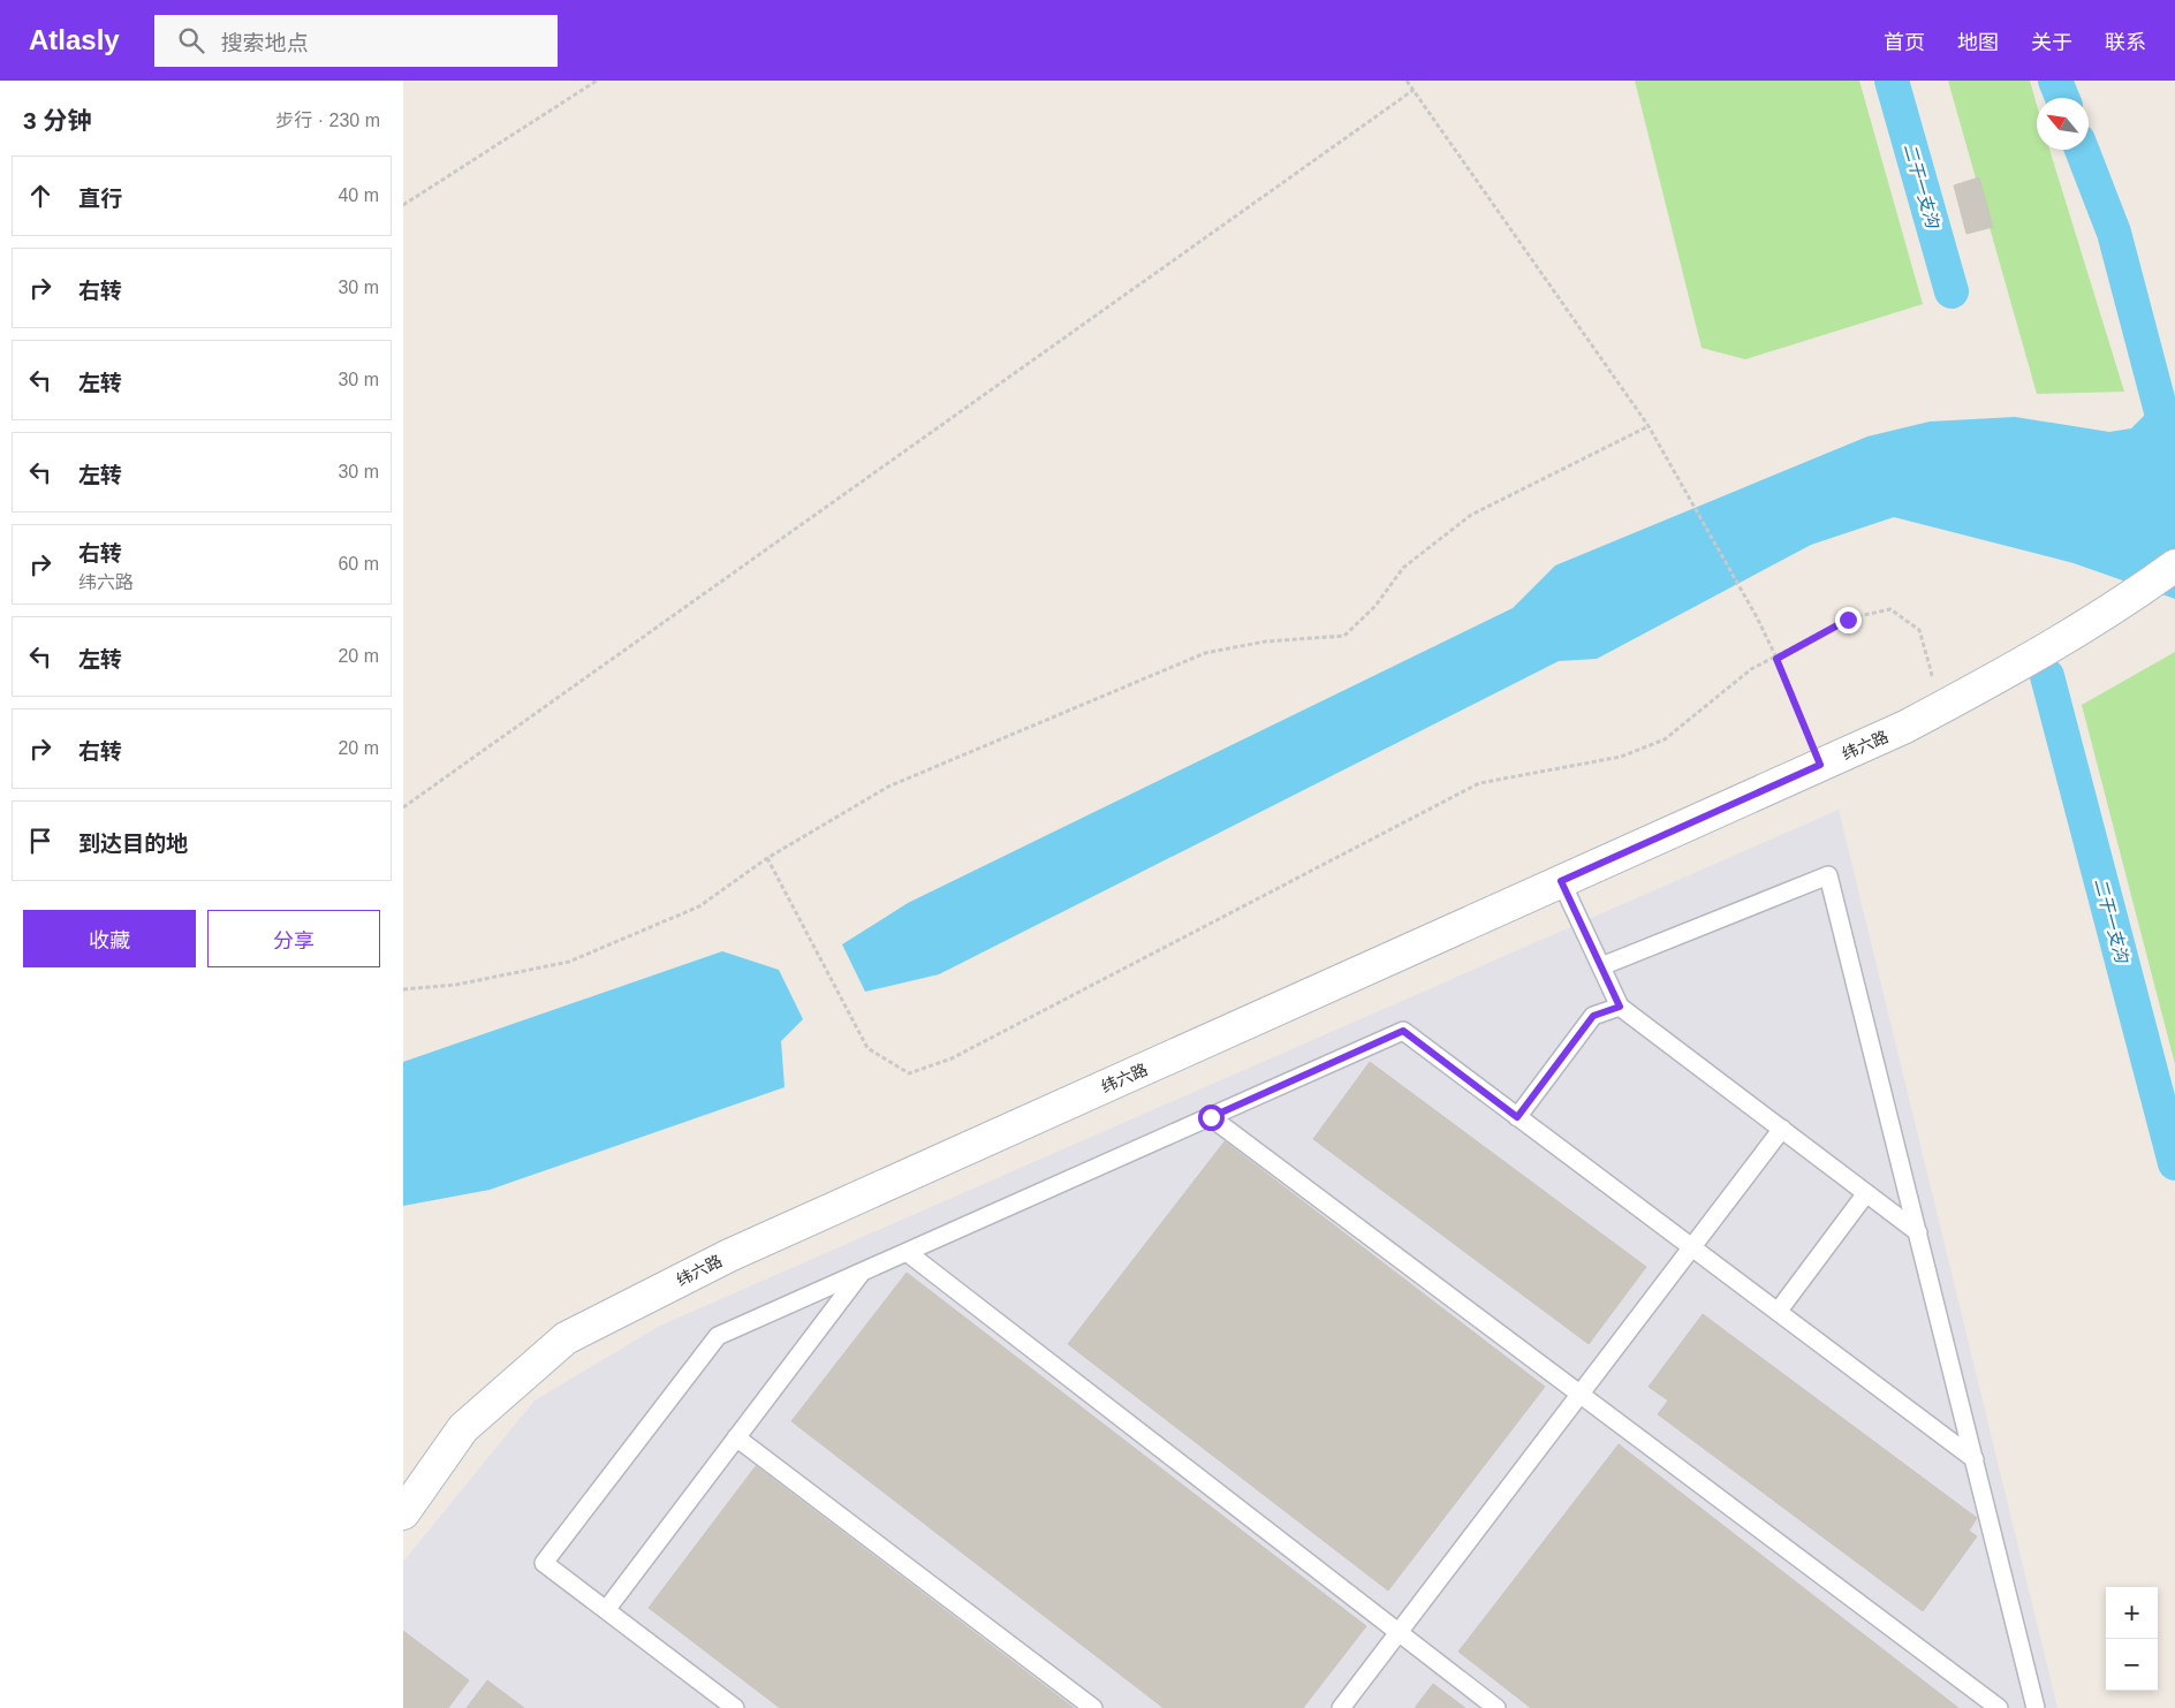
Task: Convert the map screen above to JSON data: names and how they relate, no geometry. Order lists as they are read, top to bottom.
{
  "streets": {
    "street": ["纬六路"]
  },
  "water": ["二干一支沟"],
  "north": "top left",
  "page": {
    "header": "Atlasly",
    "search": "搜索地点",
    "nav": [
      "首页",
      "地图",
      "关于",
      "联系"
    ],
    "heading": ["3 分钟", "步行 · 230 m"],
    "list": [
      ["直行", "40 m"],
      ["右转", "30 m"],
      ["左转", "30 m"],
      ["左转", "30 m"],
      ["右转", "纬六路", "60 m"],
      ["左转", "20 m"],
      ["右转", "20 m"],
      "到达目的地"
    ],
    "buttons": ["收藏", "分享"],
    "map_buttons": ["+", "−"]
  }
}
